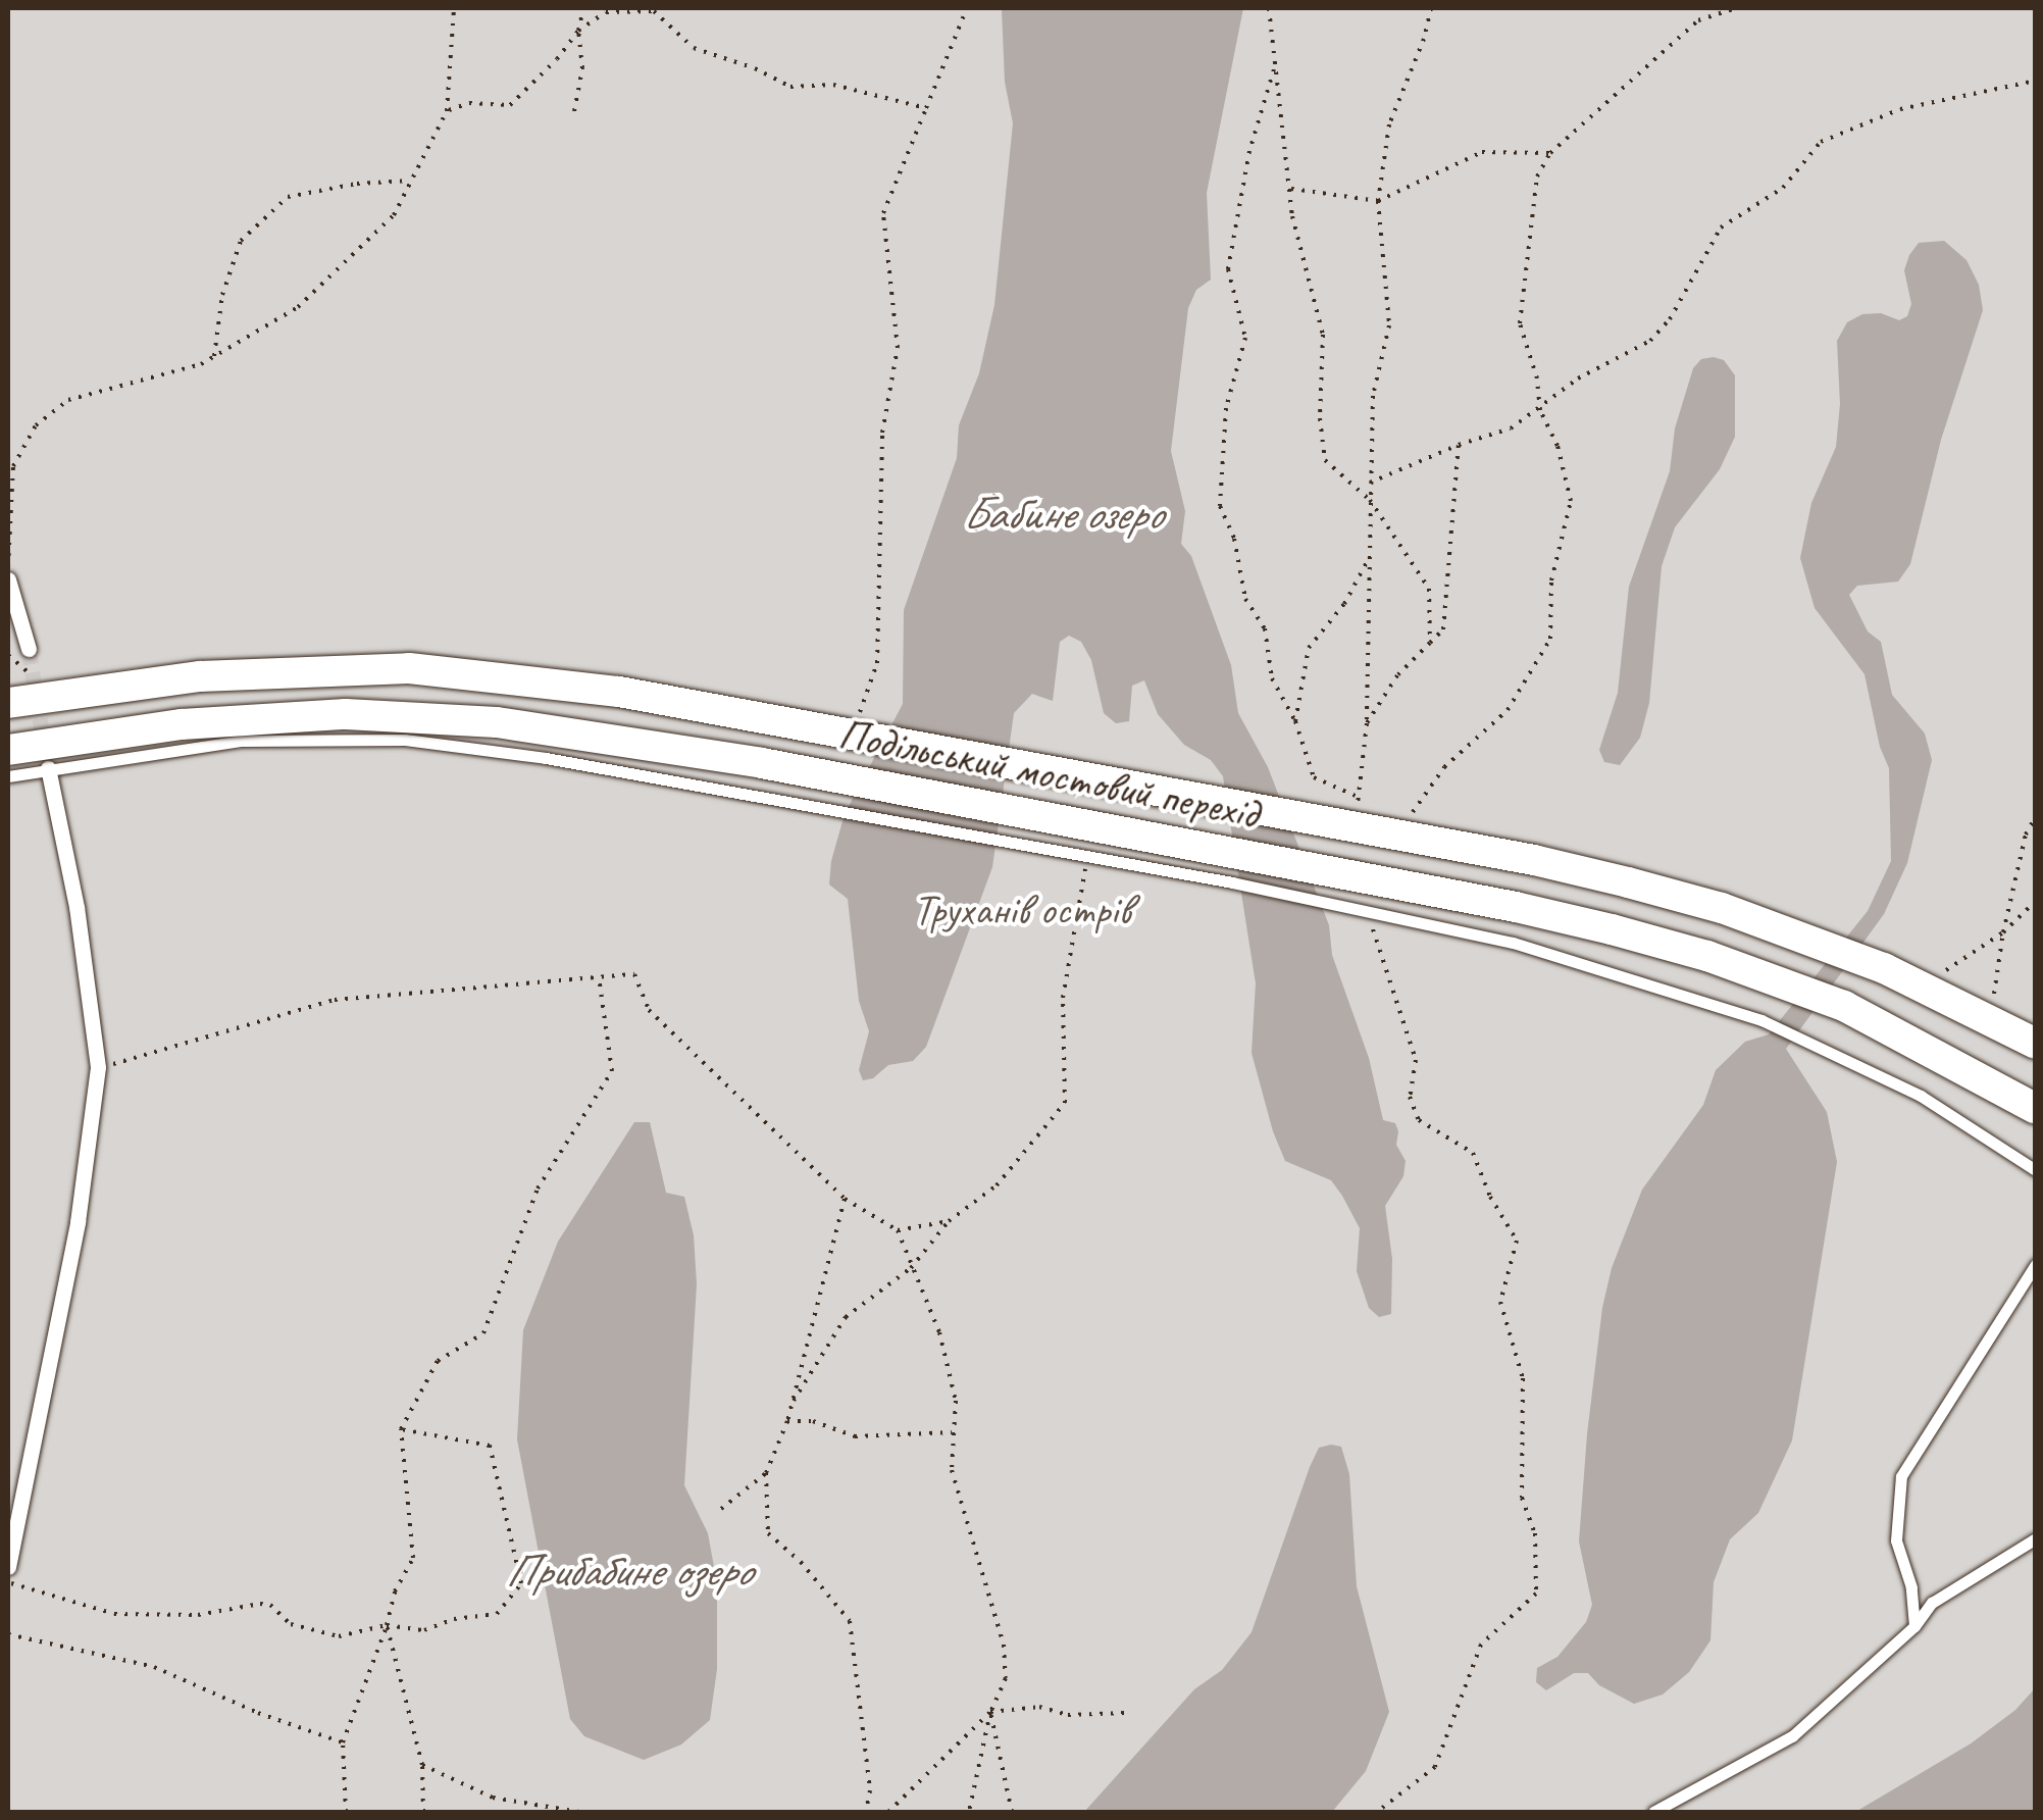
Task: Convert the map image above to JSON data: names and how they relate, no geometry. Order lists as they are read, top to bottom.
{
  "streets": {
    "main road": ["Подільський мостовий перехід"]
  },
  "water": ["Бабине озеро", "Прибабине озеро"],
  "parks": ["Труханів острів"]
}
